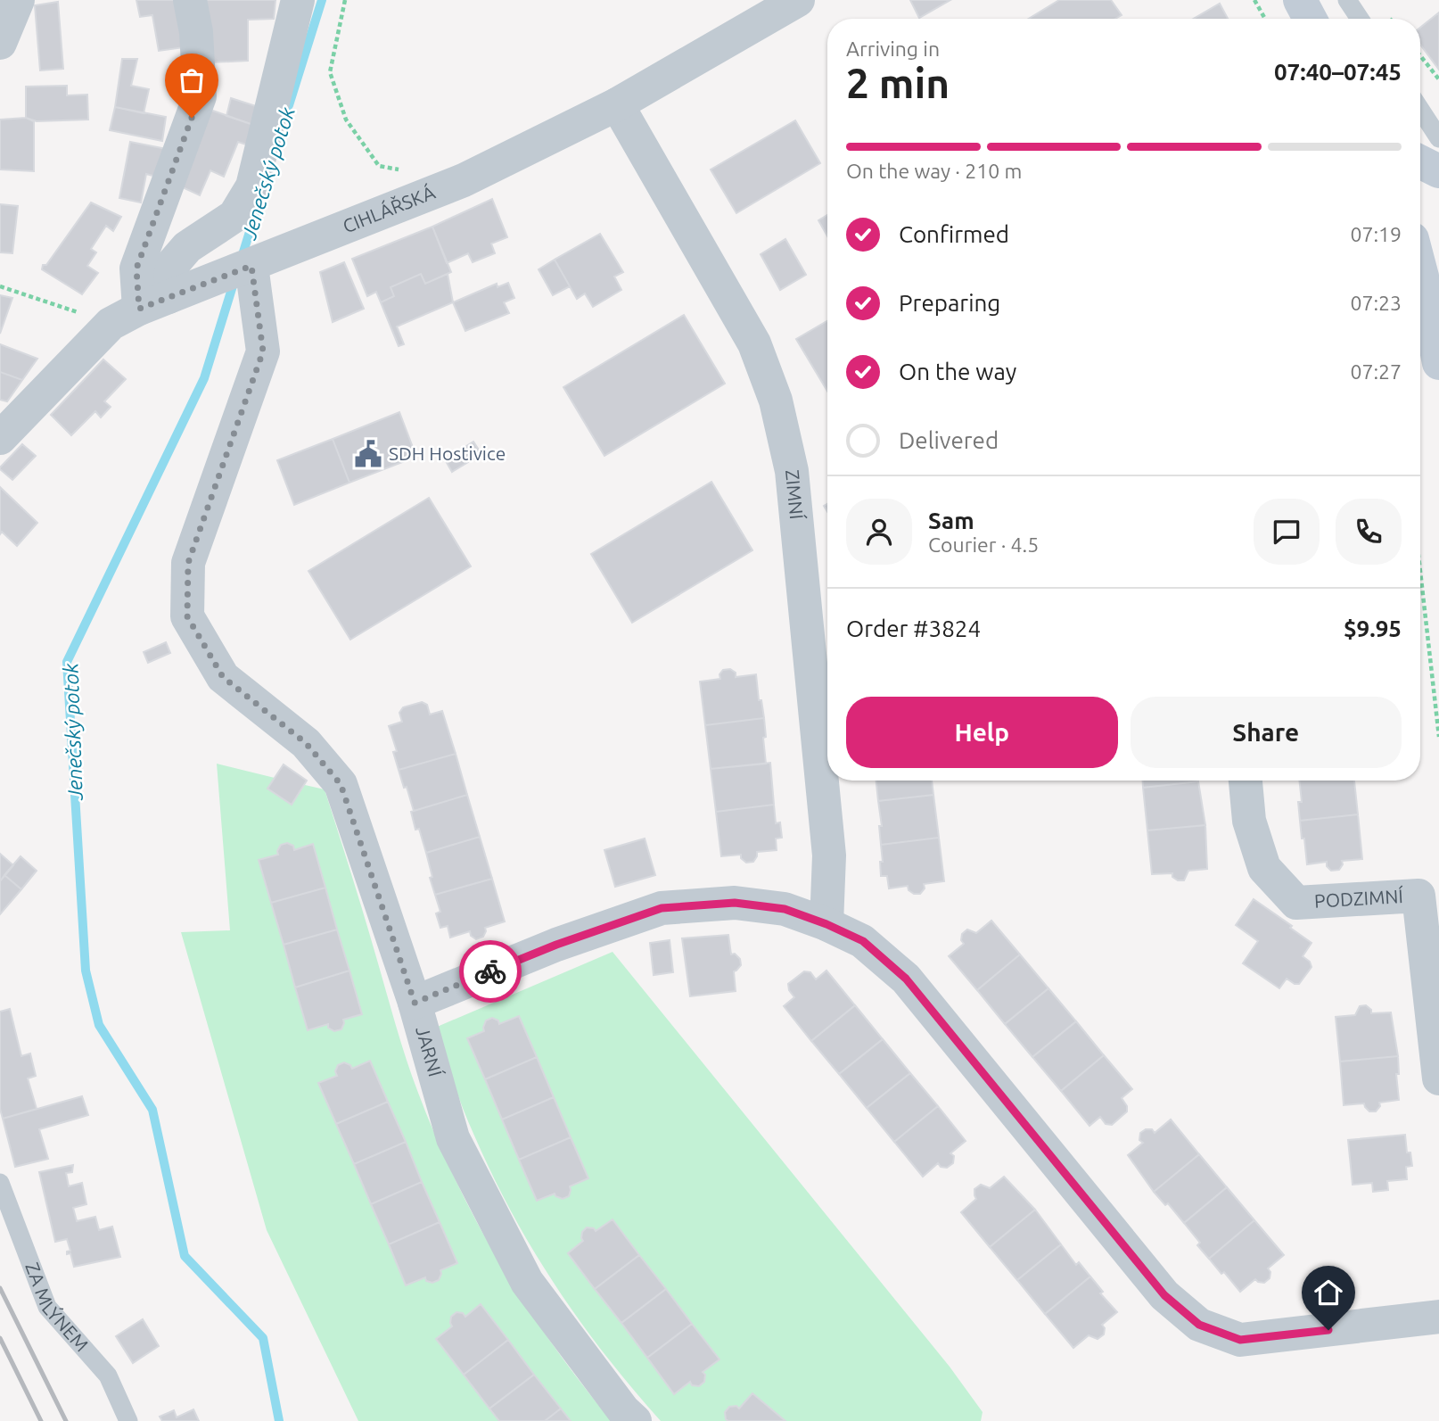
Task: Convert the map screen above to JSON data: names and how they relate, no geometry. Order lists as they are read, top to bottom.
{
  "streets": {
    "street": [
      "CIHLÁŘSKÁ",
      "ZIMNÍ",
      "PODZIMNÍ",
      "JARNÍ"
    ],
    "lane": ["ZA MLÝNEM"]
  },
  "crossings": [
    ["CIHLÁŘSKÁ", "ZIMNÍ"],
    ["CIHLÁŘSKÁ", "JARNÍ"]
  ],
  "water": ["Jenečský potok"],
  "places": {
    "public building": ["SDH Hostivice"]
  },
  "page": {
    "heading": ["2 min", "Arriving in", "07:40–07:45"],
    "panel": [
      "Sam",
      "Courier · 4.5",
      "Order #3824",
      "$9.95"
    ],
    "bar": "On the way · 210 m",
    "list": [
      ["Confirmed", "07:19"],
      ["Preparing", "07:23"],
      ["On the way", "07:27"],
      "Delivered"
    ],
    "buttons": ["Help", "Share"]
  }
}
